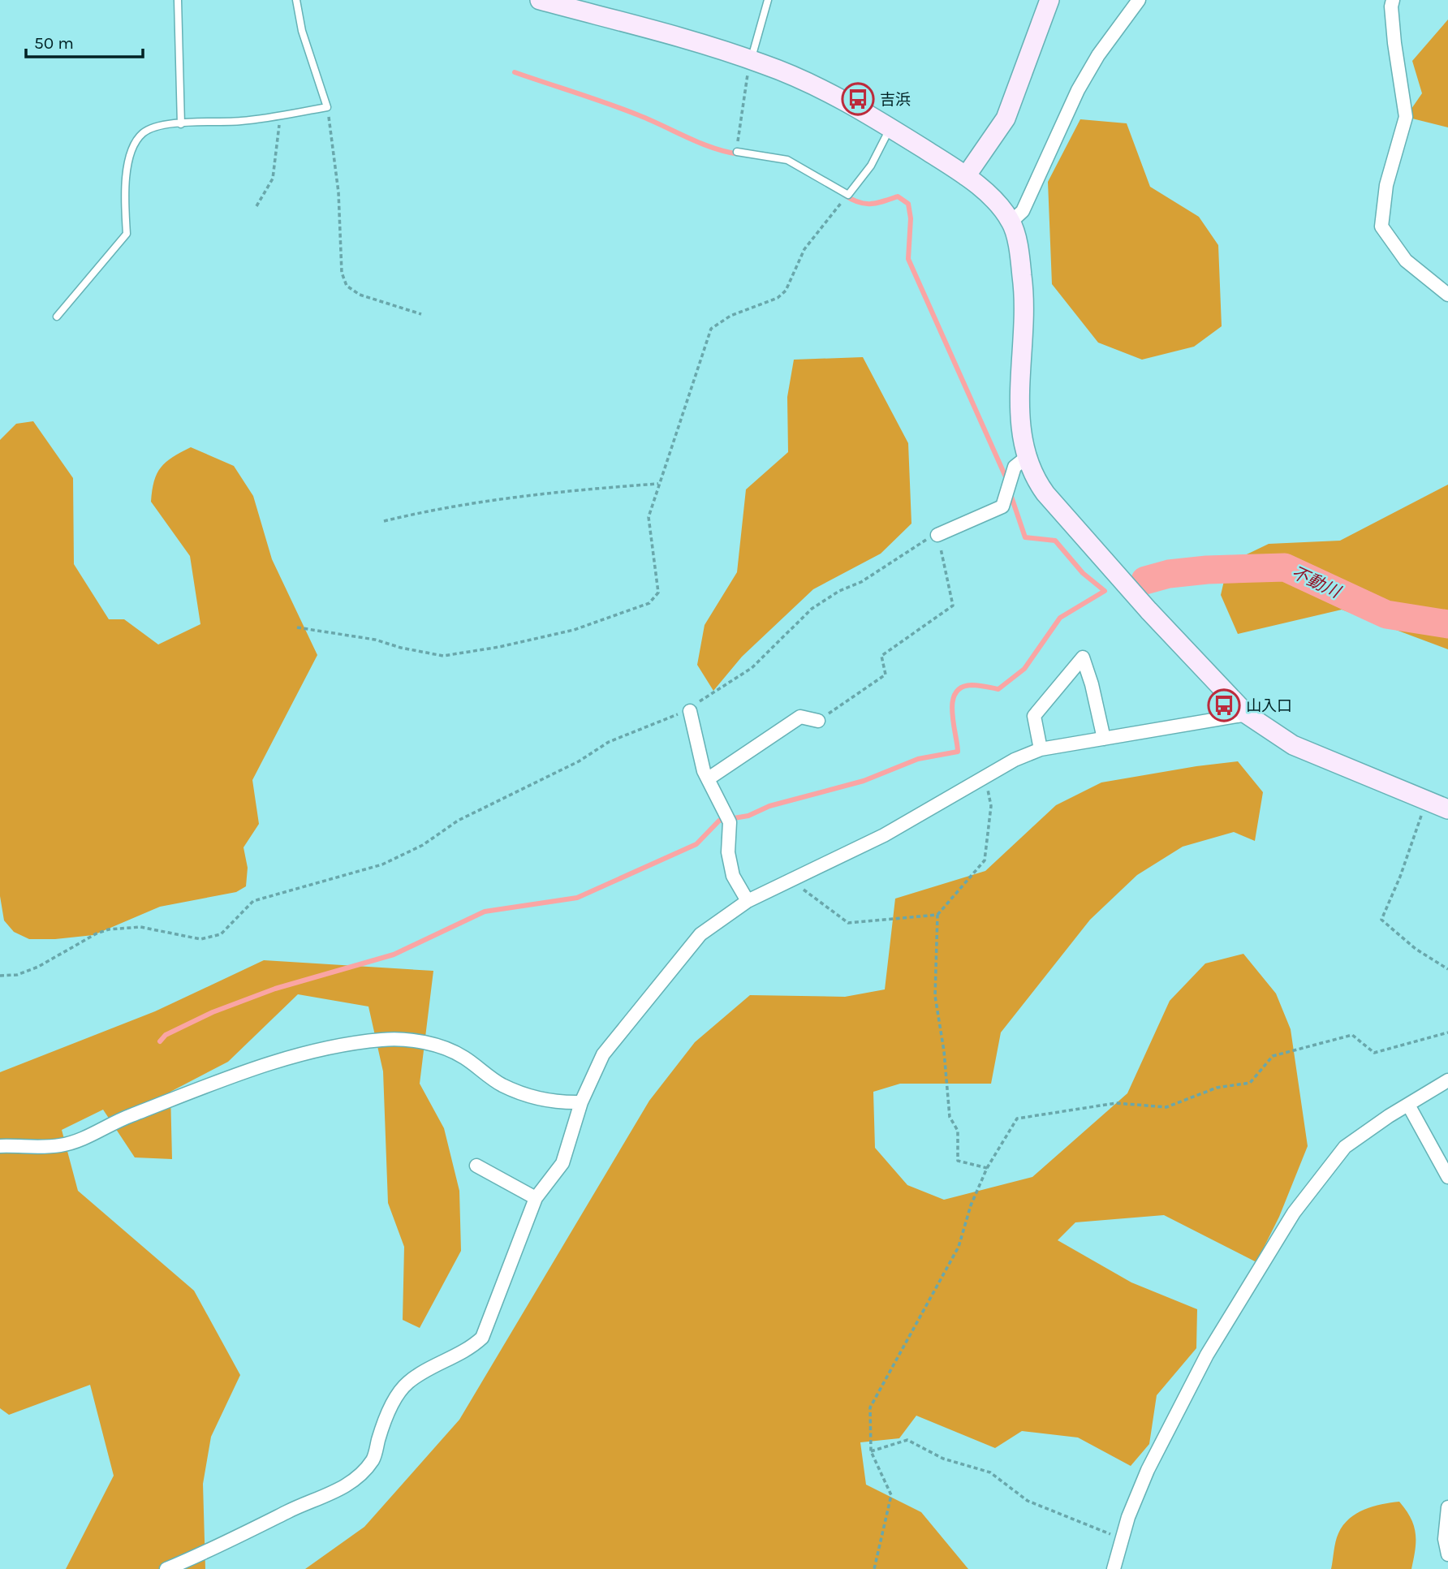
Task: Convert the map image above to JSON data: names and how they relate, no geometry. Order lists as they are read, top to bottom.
{
  "water": ["不動川"],
  "places": {
    "bus stop": ["吉浜", "山入口"]
  },
  "scale_bar": "50 m"
}
